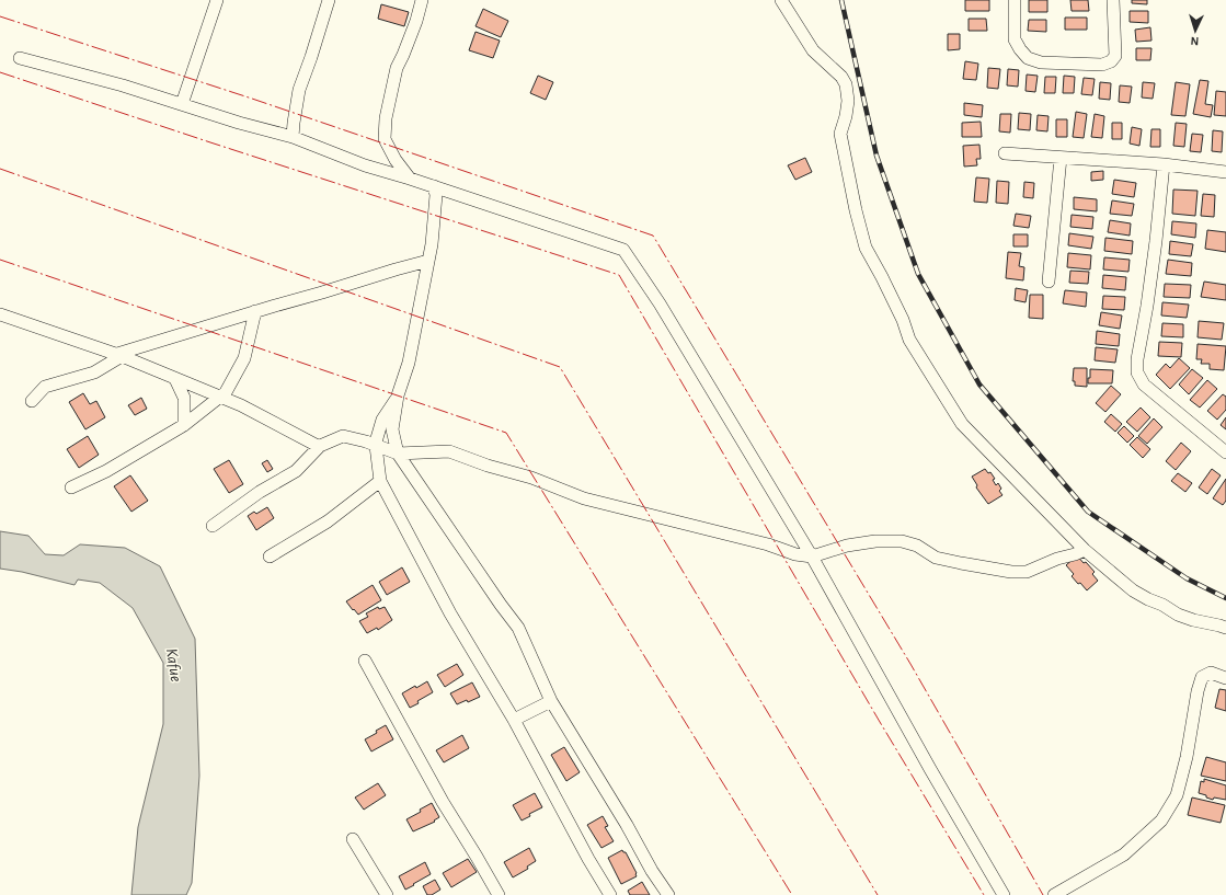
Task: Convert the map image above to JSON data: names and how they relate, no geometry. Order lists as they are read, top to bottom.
{
  "water": ["Kafue"],
  "north": "bottom"
}
